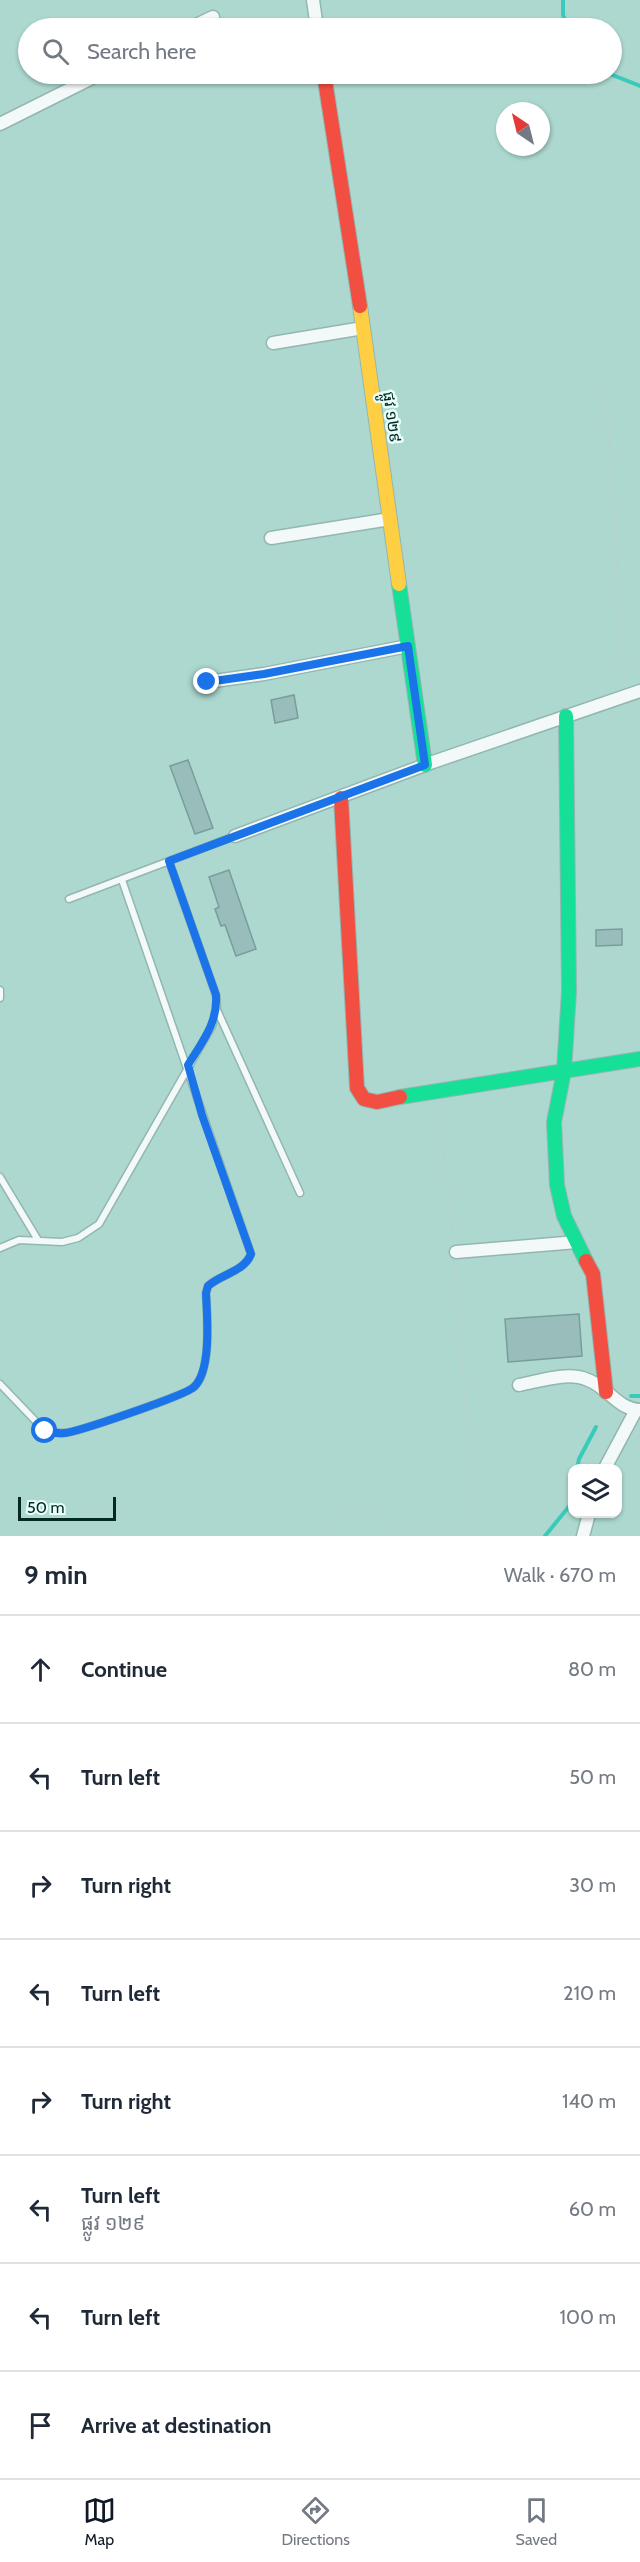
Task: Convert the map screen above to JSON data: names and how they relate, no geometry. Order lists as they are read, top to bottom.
{
  "streets": {
    "street": ["ផ្លូវ ១២៩"]
  },
  "scale_bar": "50 m",
  "north": "top left",
  "page": {
    "search": "Search here",
    "scale": "50 m",
    "heading": ["9 min", "Walk · 670 m"],
    "list": [
      ["Continue", "80 m"],
      ["Turn left", "50 m"],
      ["Turn right", "30 m"],
      ["Turn left", "210 m"],
      ["Turn right", "140 m"],
      ["Turn left", "ផ្លូវ ១២៩", "60 m"],
      ["Turn left", "100 m"],
      "Arrive at destination"
    ],
    "nav": ["Map", "Directions", "Saved"]
  }
}
